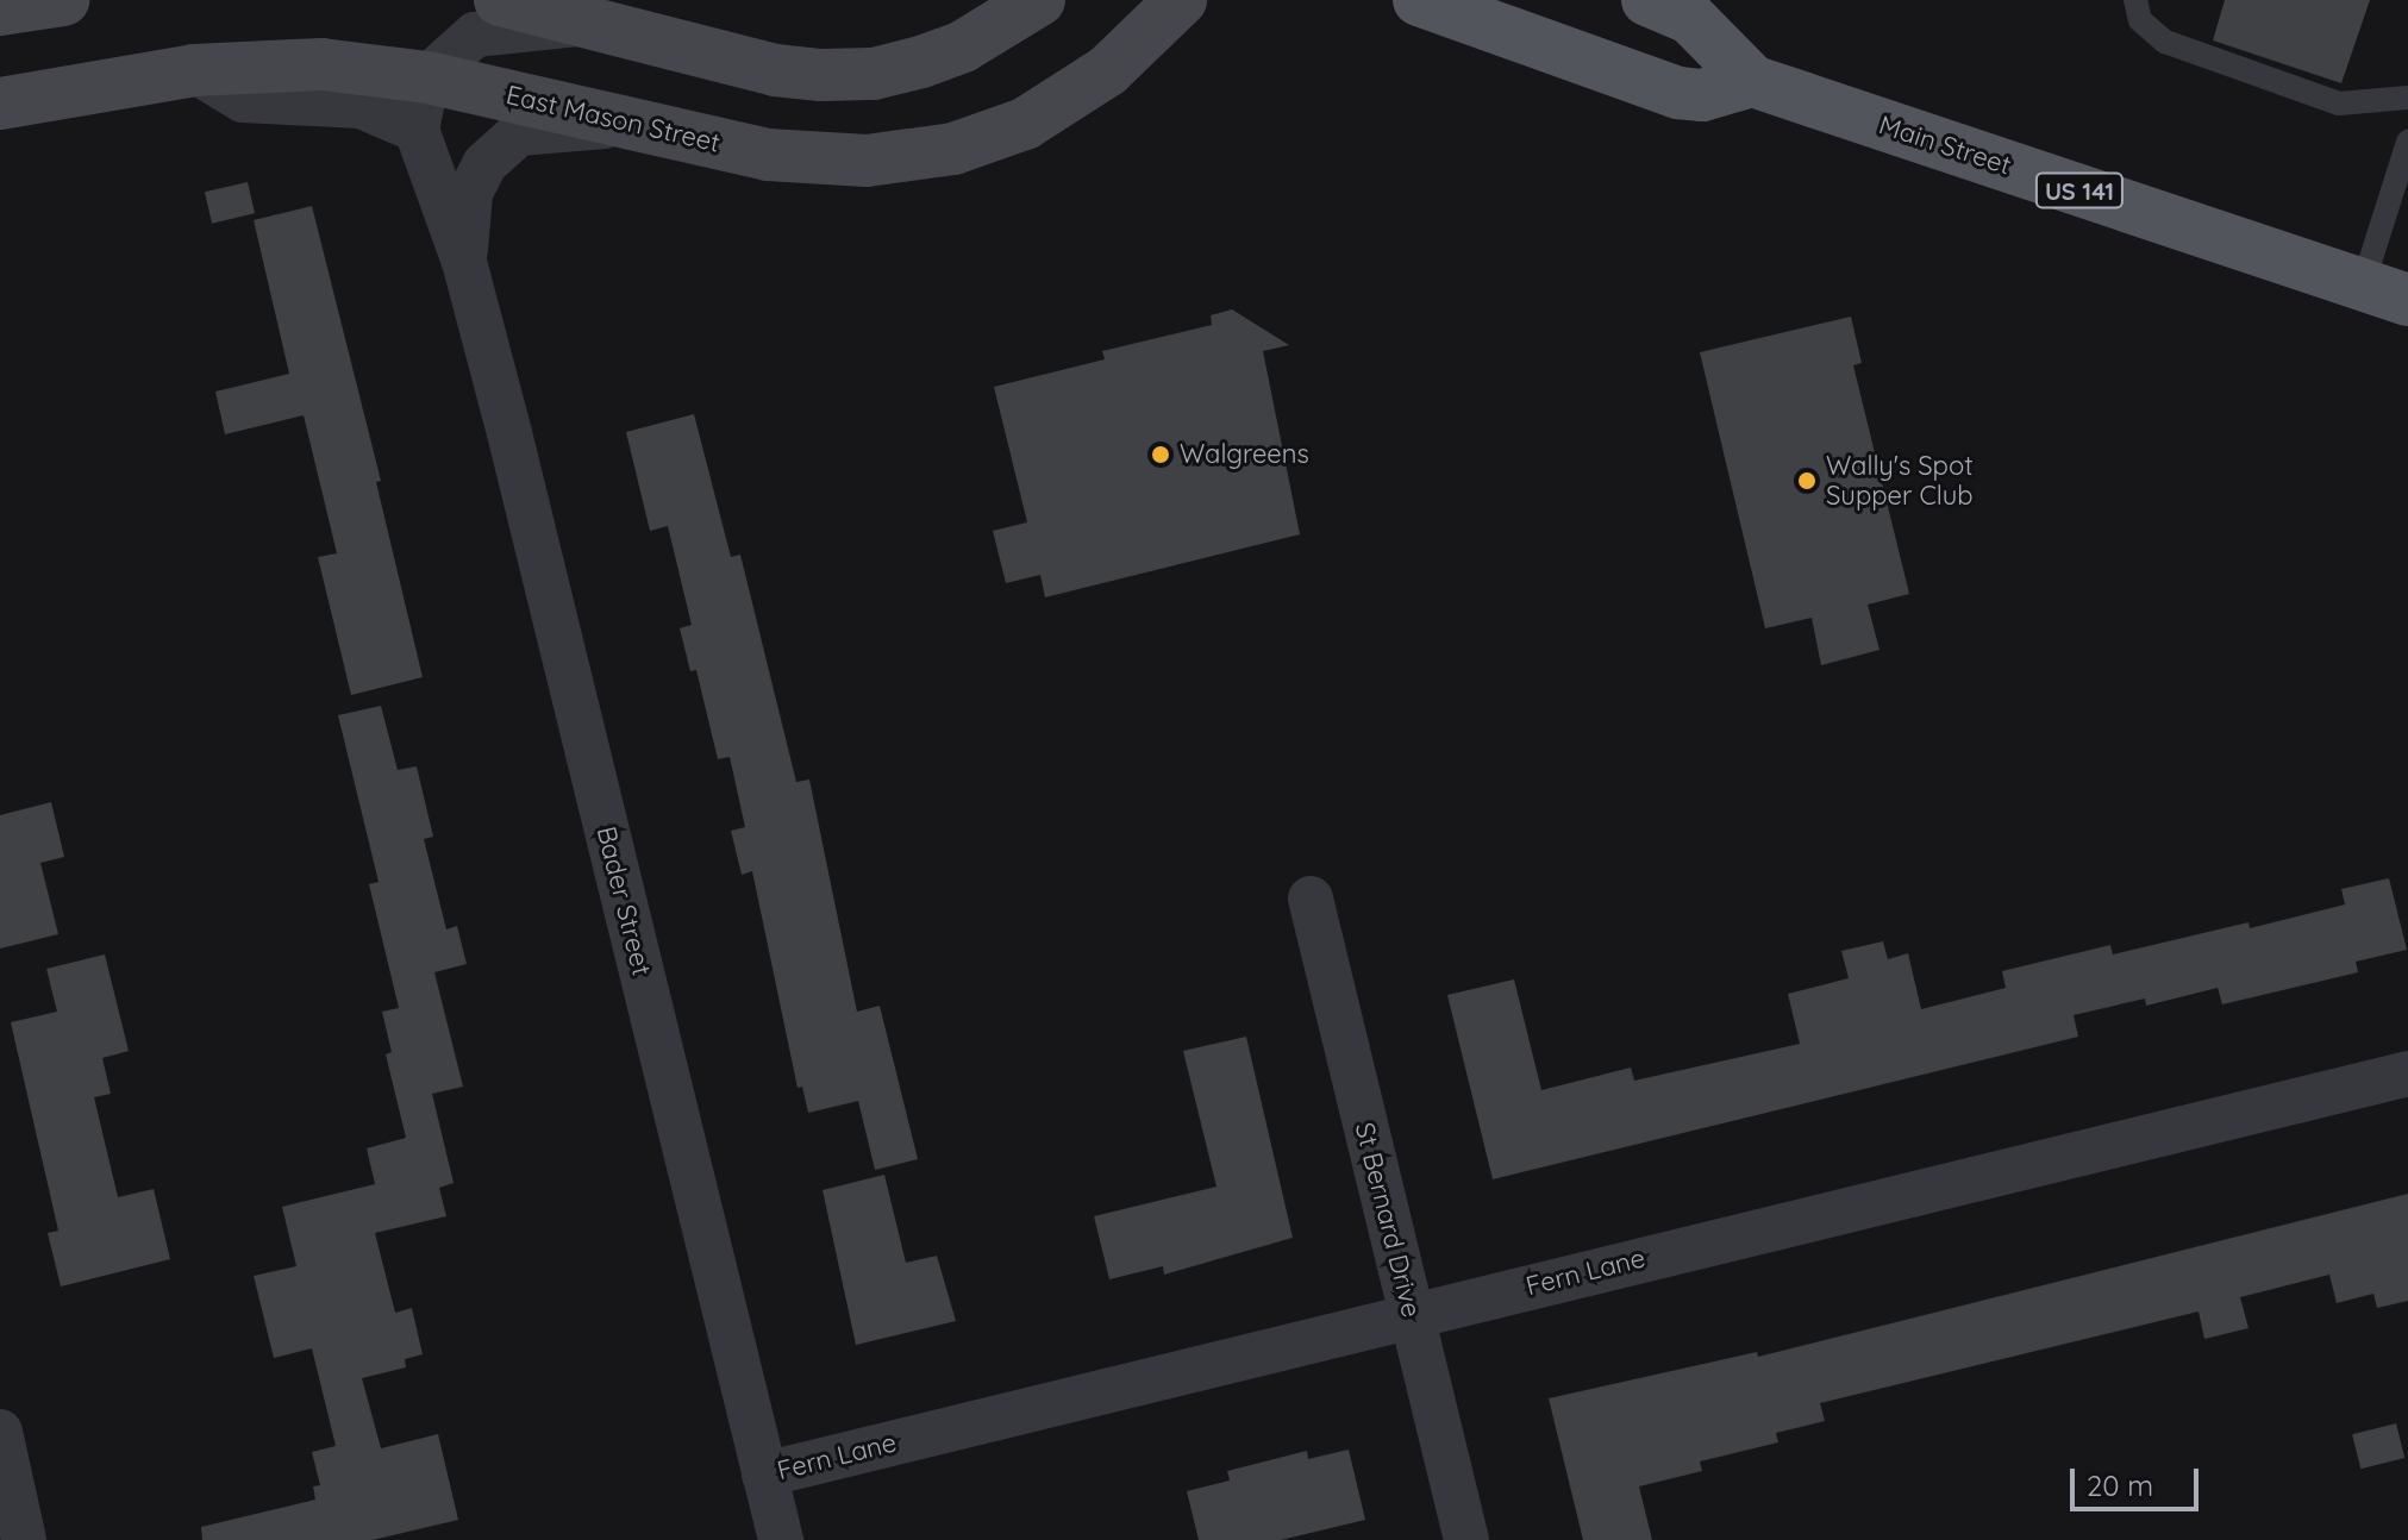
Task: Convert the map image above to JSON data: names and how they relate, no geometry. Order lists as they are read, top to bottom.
{
  "streets": {
    "main road": ["East Mason Street", "Main Street", "US 141"],
    "street": ["Bader Street", "St Bernard Drive", "Fern Lane"]
  },
  "crossings": [
    ["East Mason Street", "Bader Street"],
    ["Bader Street", "Fern Lane"],
    ["St Bernard Drive", "Fern Lane"]
  ],
  "places": ["Walgreens", "Wally's Spot Supper Club"],
  "scale_bar": "20 m"
}
